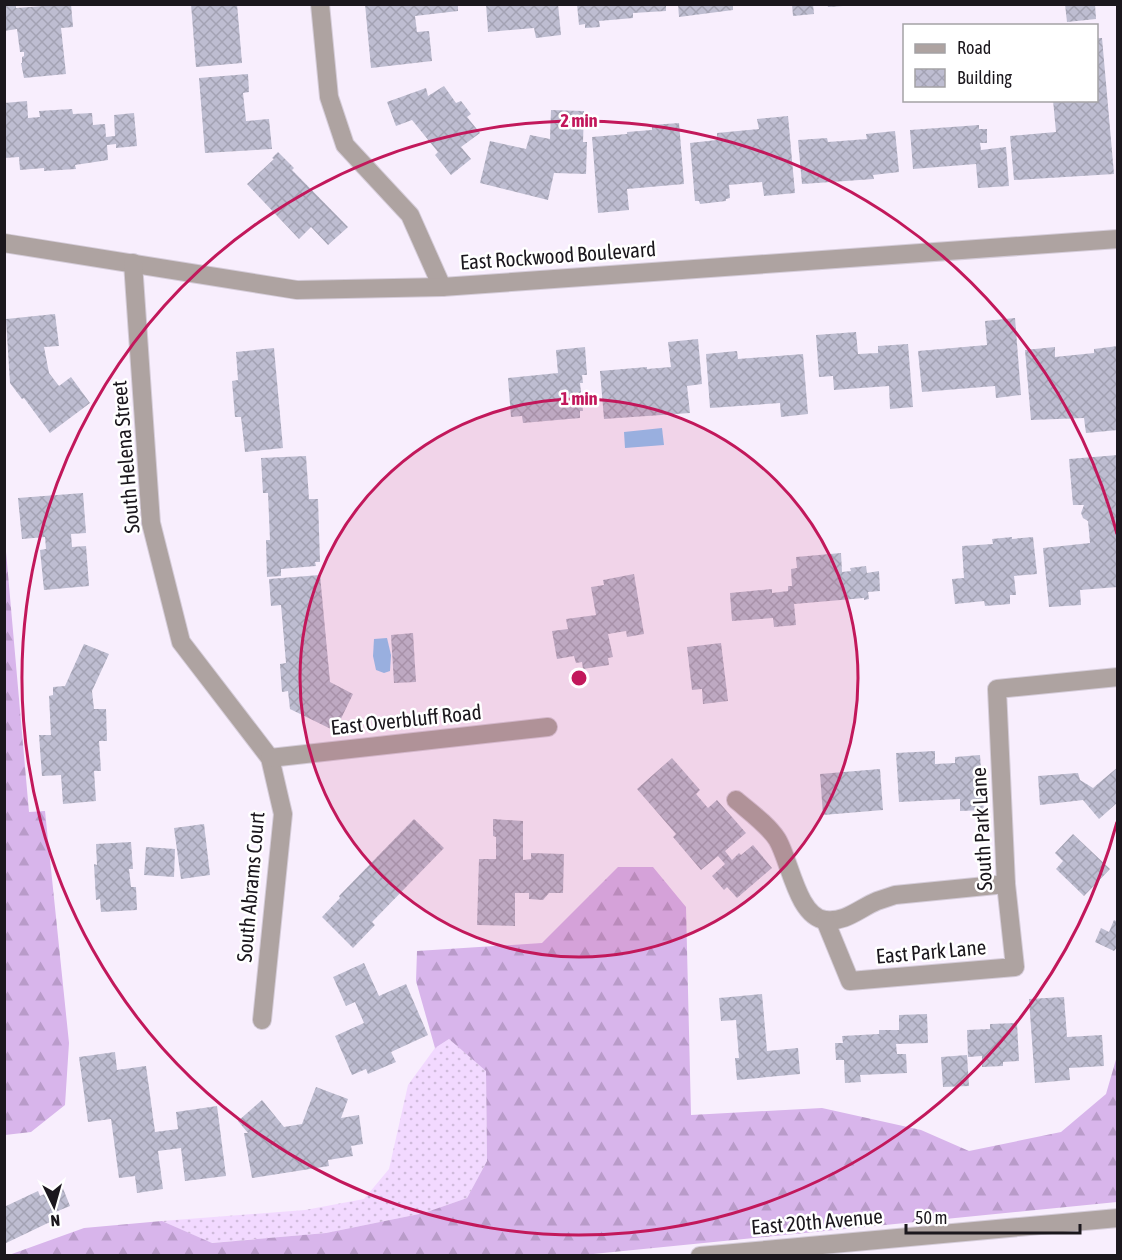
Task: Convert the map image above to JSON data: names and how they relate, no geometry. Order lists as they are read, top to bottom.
{
  "streets": {
    "street": [
      "East Rockwood Boulevard",
      "South Helena Street",
      "East Overbluff Road",
      "South Park Lane",
      "South Abrams Court",
      "East Park Lane",
      "East 20th Avenue"
    ]
  },
  "crossings": [
    ["East Rockwood Boulevard", "South Helena Street"],
    ["South Helena Street", "East Overbluff Road"],
    ["South Helena Street", "South Abrams Court"],
    ["East Overbluff Road", "South Abrams Court"],
    ["South Park Lane", "East Park Lane"]
  ],
  "legend": ["Road", "Building"],
  "scale_bar": "50 m",
  "north": "bottom",
  "rings": ["2 min", "1 min"]
}
